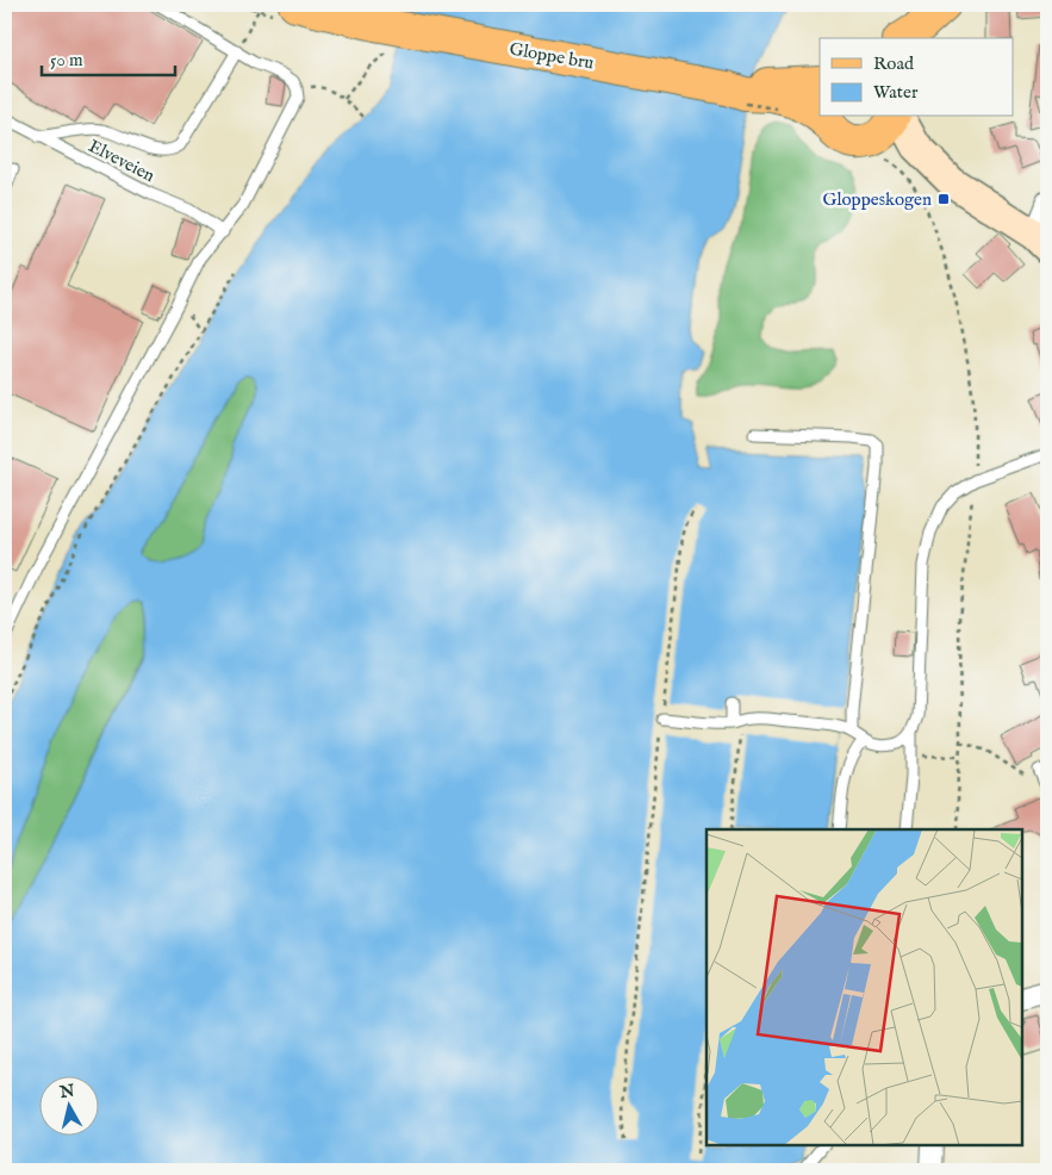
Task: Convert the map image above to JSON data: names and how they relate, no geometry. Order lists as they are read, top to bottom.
{
  "streets": {
    "main road": ["Gloppe bru"],
    "lane": ["Elveveien"]
  },
  "places": {
    "transit": ["Gloppeskogen"]
  },
  "legend": ["Road", "Water"],
  "scale_bar": "50 m",
  "north": "top"
}
